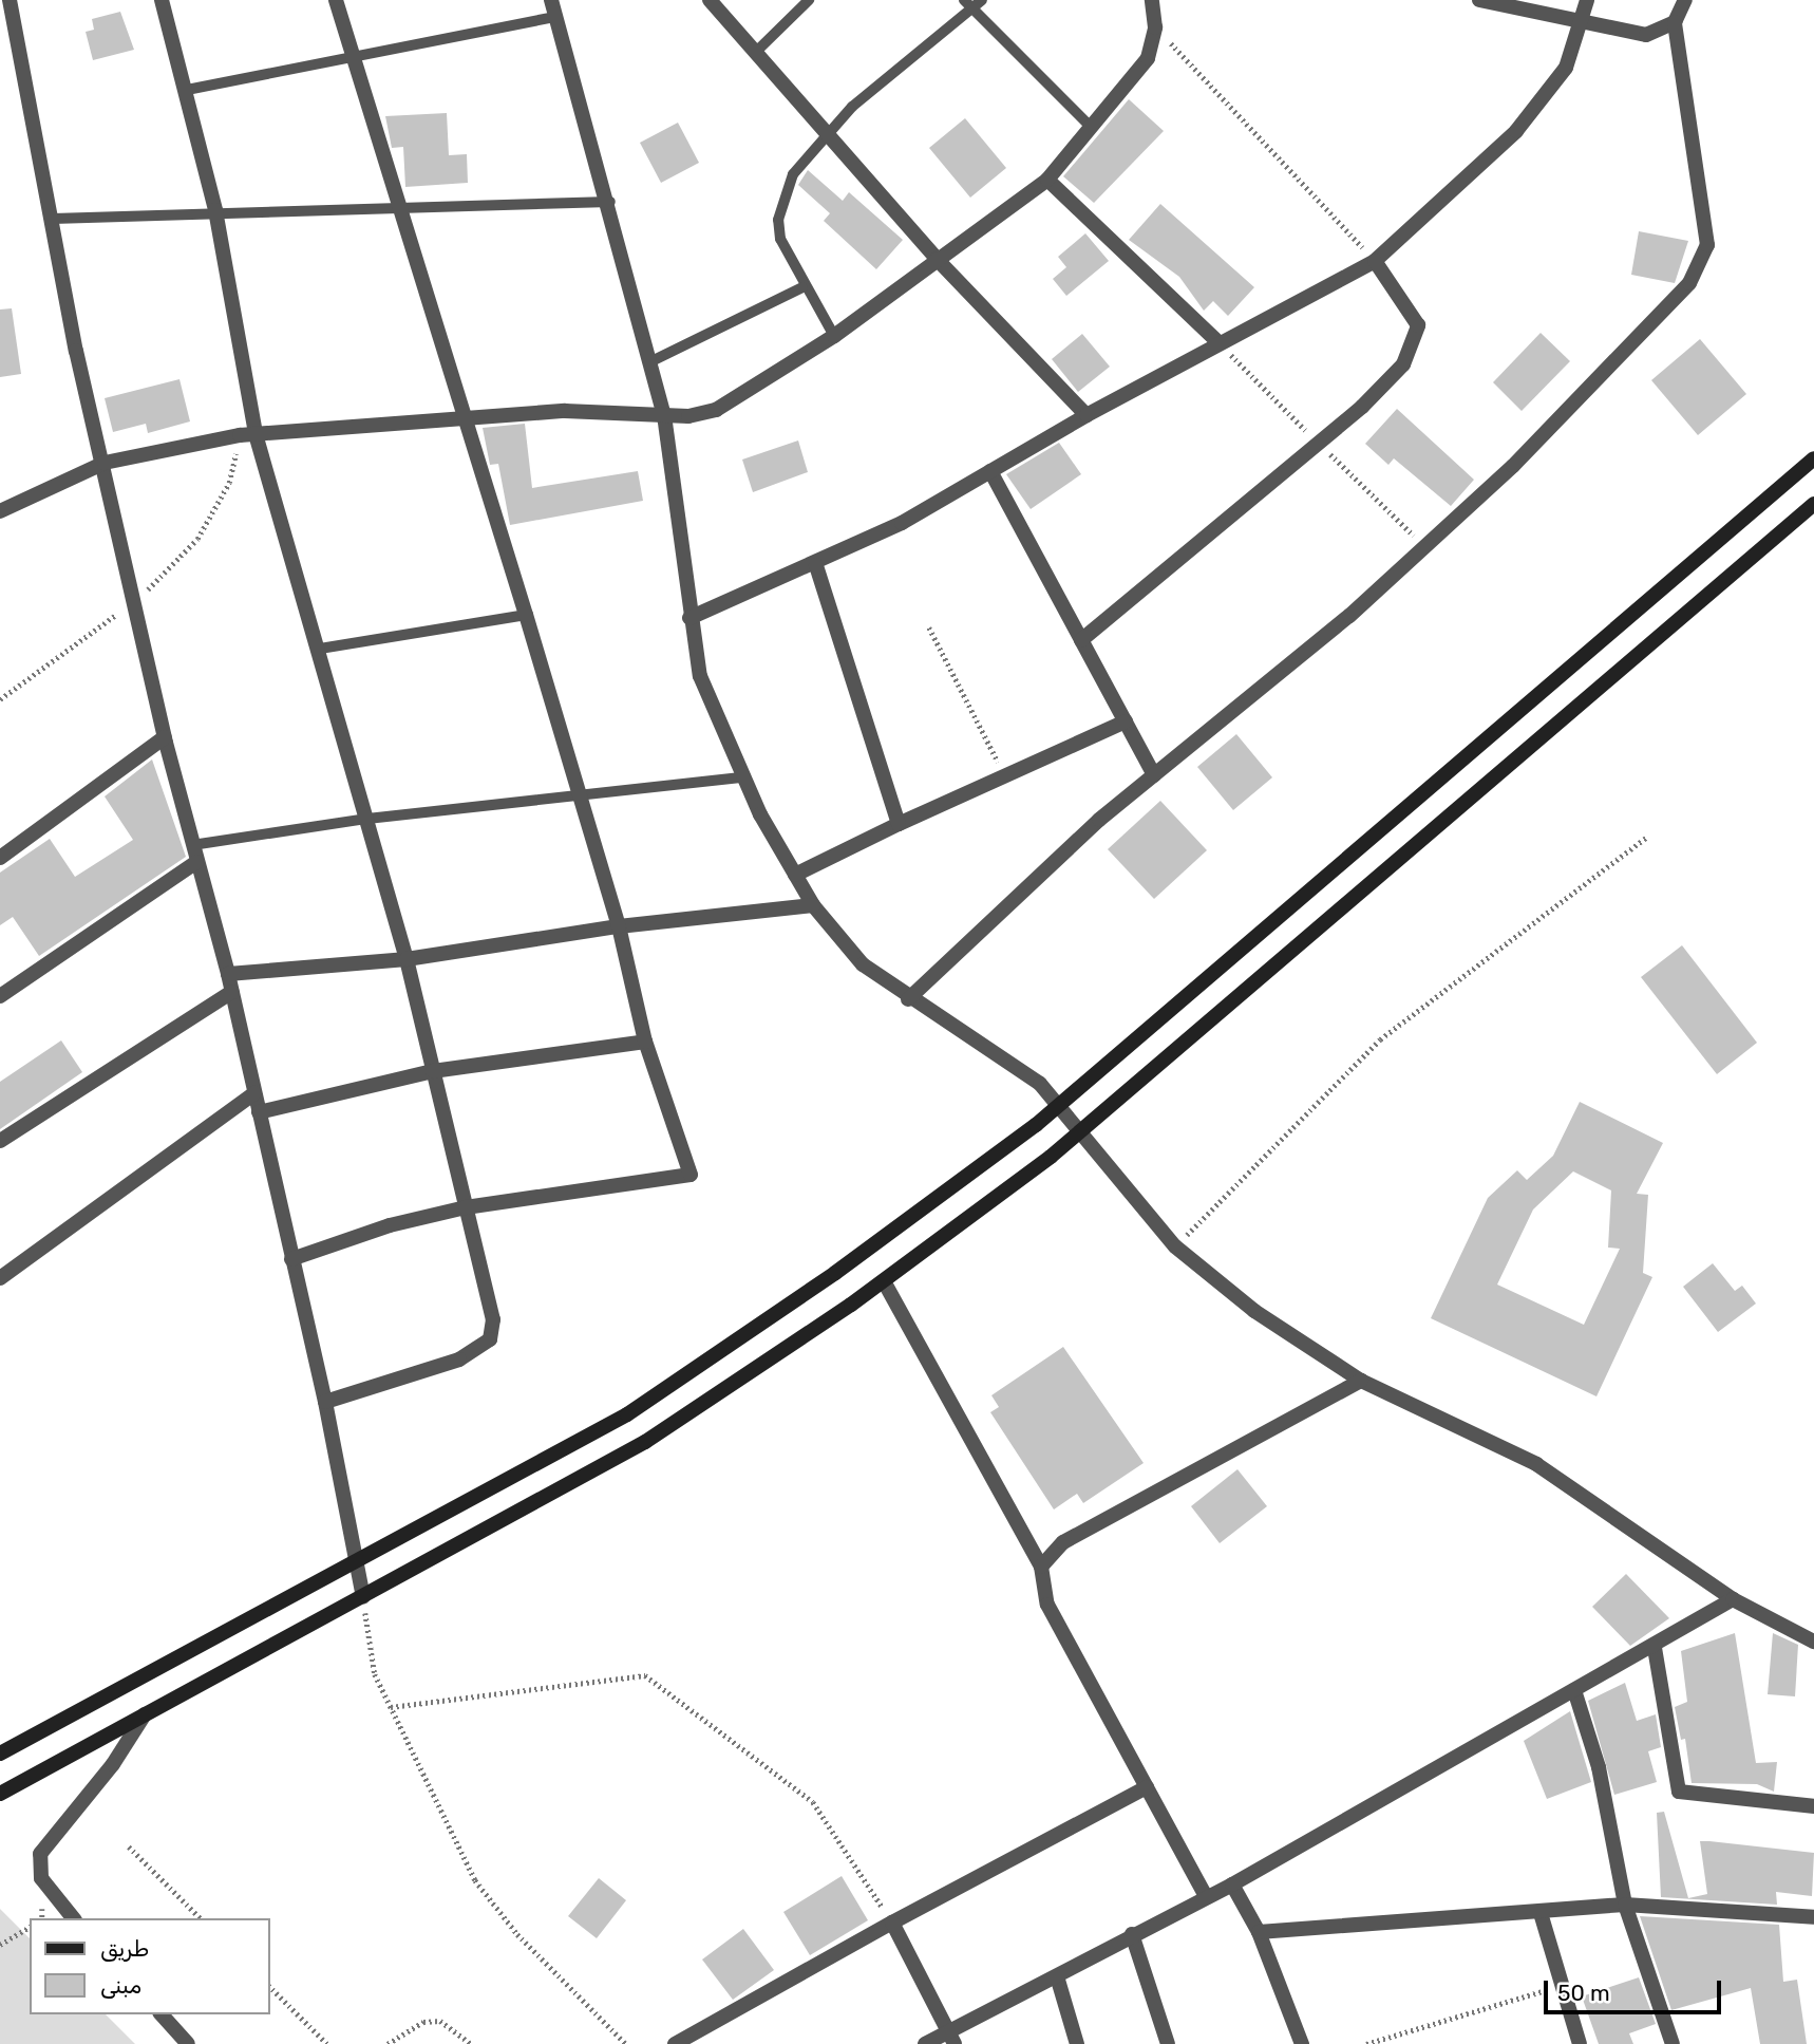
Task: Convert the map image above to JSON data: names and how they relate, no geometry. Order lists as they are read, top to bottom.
{
  "legend": ["طريق", "مبنى"],
  "scale_bar": "50 m"
}
